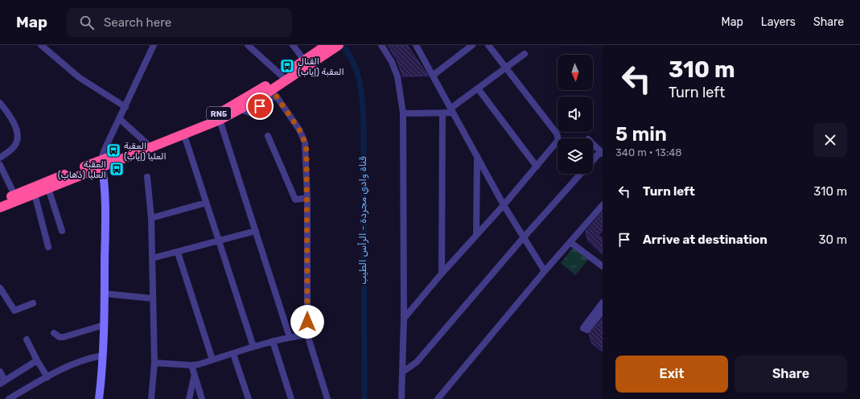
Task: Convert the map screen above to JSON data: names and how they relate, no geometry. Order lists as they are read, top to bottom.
{
  "streets": {
    "highway": ["RN5"]
  },
  "water": ["قناة وادي مجردة - الرأس الطيب"],
  "places": {
    "bus stop": ["القنال العقبة (إياب)", "العقبة العليا (إياب)", "العقبة العليا (ذهاب)"]
  },
  "north": "bottom",
  "page": {
    "header": "Map",
    "search": "Search here",
    "nav": ["Map", "Layers", "Share"],
    "turn": ["310 m", "Turn left"],
    "heading": ["5 min", "340 m · 13:48"],
    "list": [
      {
        "name": "Turn left",
        "value": "310 m"
      },
      {
        "name": "Arrive at destination",
        "value": "30 m"
      }
    ],
    "buttons": ["Exit", "Share"]
  }
}
